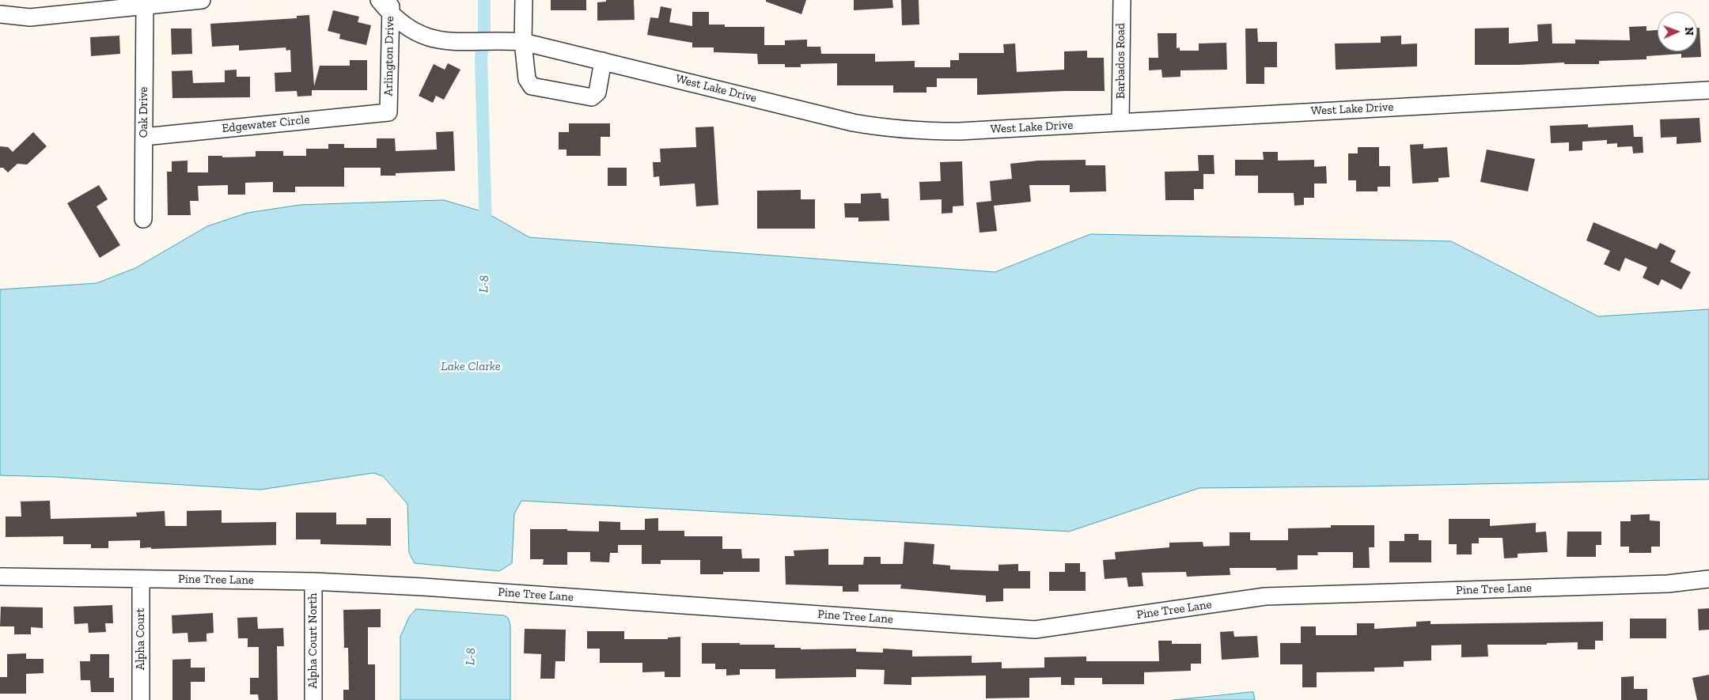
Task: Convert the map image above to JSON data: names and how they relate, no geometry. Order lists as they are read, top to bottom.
{
  "streets": {
    "street": [
      "Arlington Drive",
      "Barbados Road",
      "West Lake Drive",
      "Oak Drive",
      "Edgewater Circle",
      "Pine Tree Lane",
      "Alpha Court",
      "Alpha Court North"
    ]
  },
  "crossings": [
    ["Arlington Drive", "West Lake Drive"],
    ["Arlington Drive", "Edgewater Circle"],
    ["Barbados Road", "West Lake Drive"],
    ["Oak Drive", "Edgewater Circle"],
    ["Pine Tree Lane", "Alpha Court"],
    ["Pine Tree Lane", "Alpha Court North"]
  ],
  "water": ["L-8", "Lake Clarke"],
  "north": "right"
}
